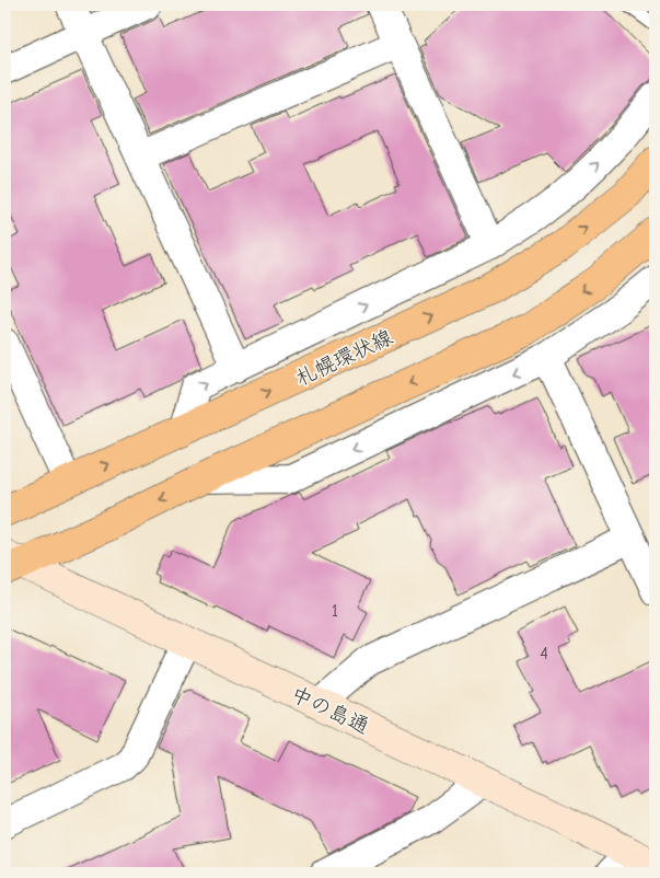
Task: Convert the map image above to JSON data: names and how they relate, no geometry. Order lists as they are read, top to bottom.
{
  "streets": {
    "main road": ["札幌環状線"],
    "street": ["中の島通"]
  },
  "house_numbers": ["1", "4"]
}
